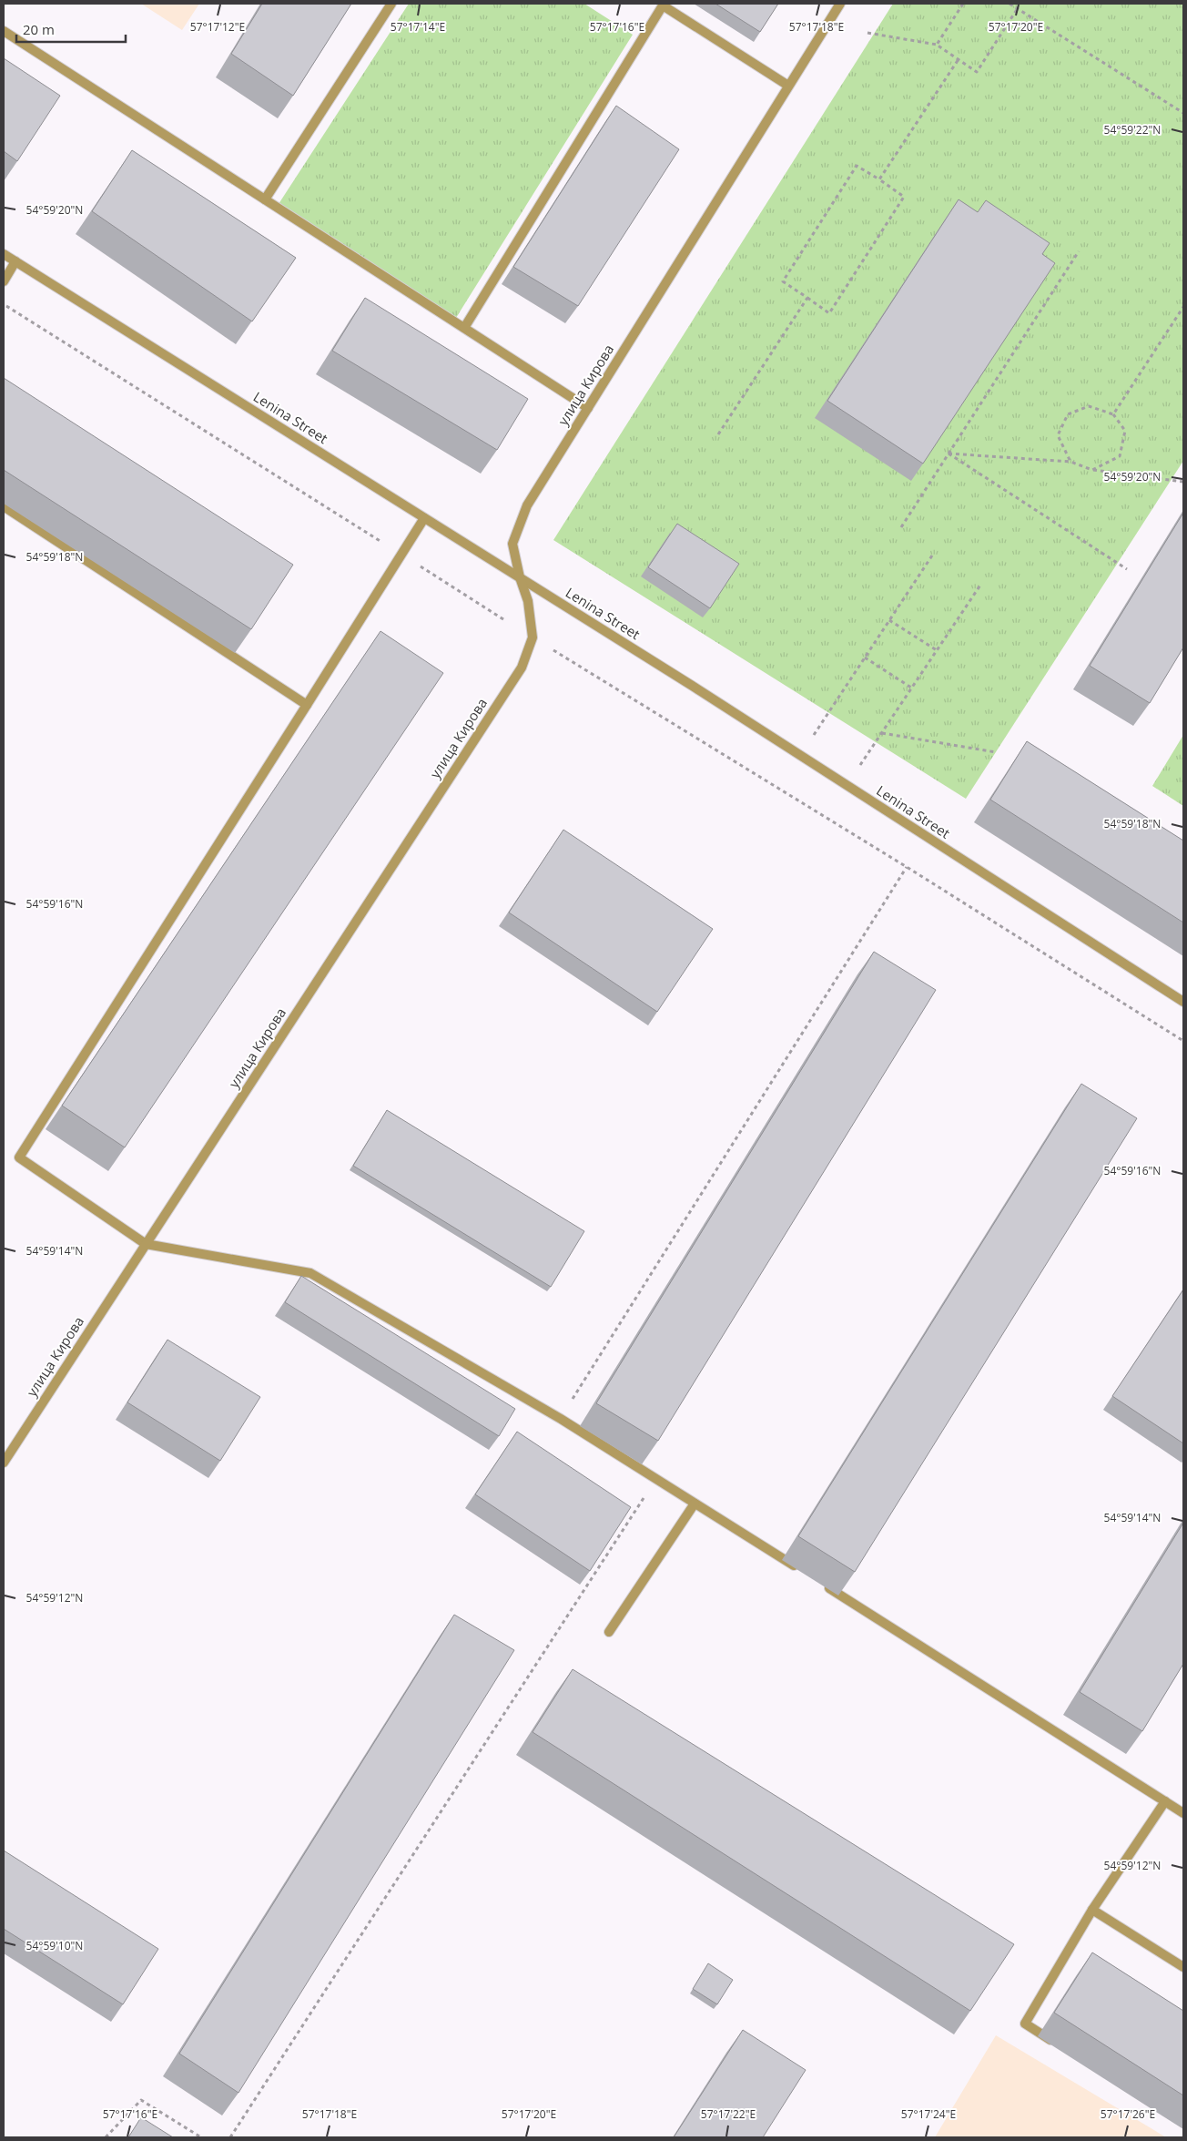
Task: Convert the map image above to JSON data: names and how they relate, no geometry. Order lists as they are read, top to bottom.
{
  "streets": {
    "street": ["улица Кирова", "Lenina Street"]
  },
  "crossings": [
    ["улица Кирова", "Lenina Street"]
  ],
  "scale_bar": "20 m",
  "coordinates": [
    "57°17'12\"E",
    "57°17'14\"E",
    "57°17'16\"E",
    "57°17'18\"E",
    "57°17'20\"E",
    "54°59'22\"N",
    "54°59'20\"N",
    "54°59'18\"N",
    "54°59'16\"N",
    "54°59'14\"N",
    "54°59'12\"N",
    "54°59'10\"N",
    "57°17'22\"E",
    "57°17'24\"E",
    "57°17'26\"E"
  ]
}
